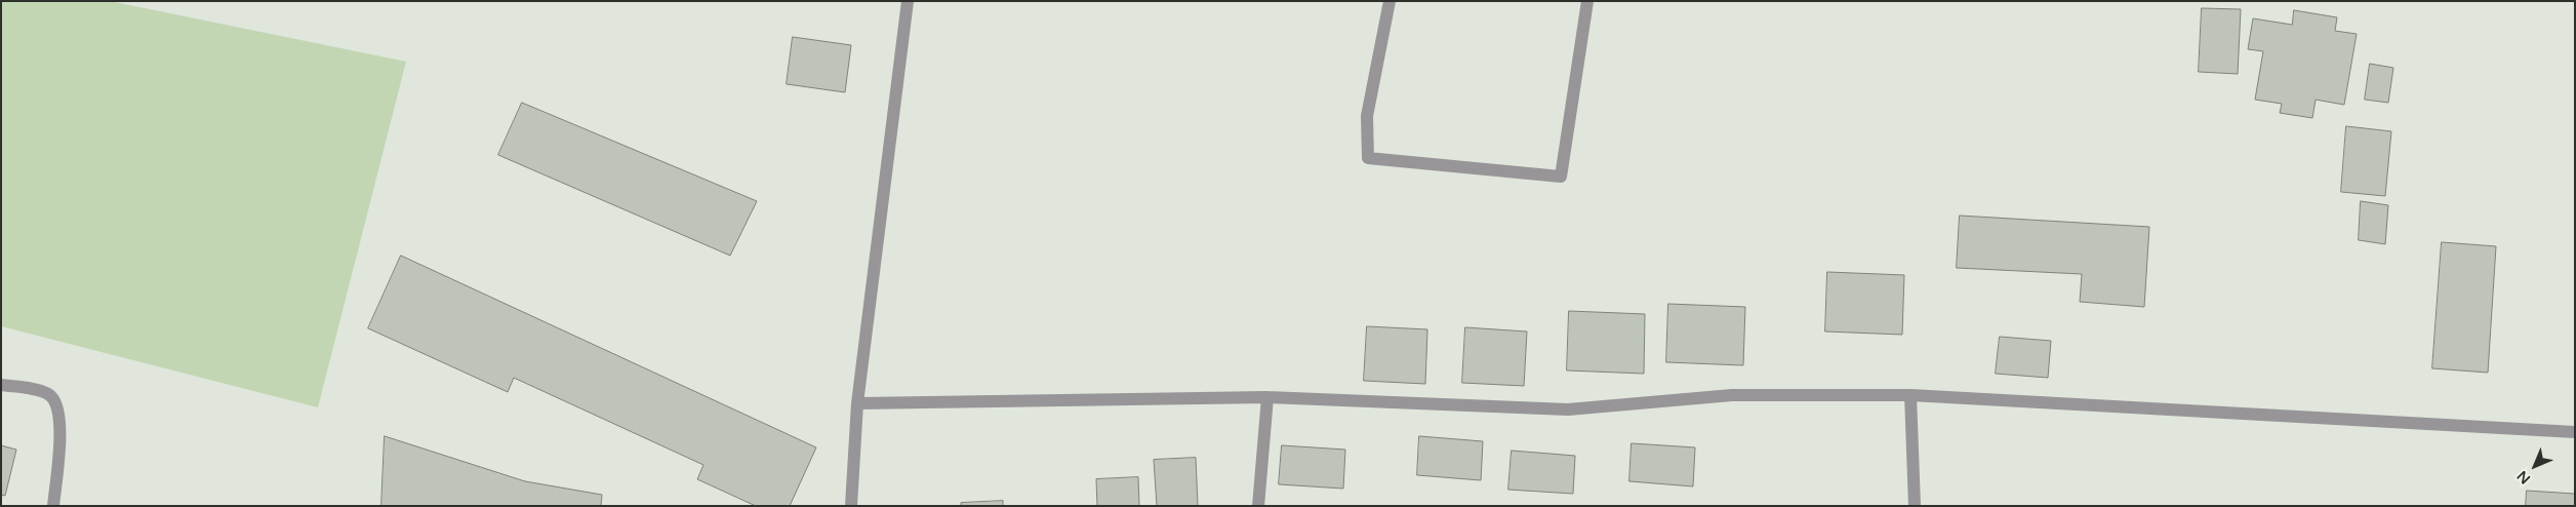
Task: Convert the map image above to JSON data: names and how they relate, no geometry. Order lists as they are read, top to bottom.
{
  "north": "bottom left"
}
